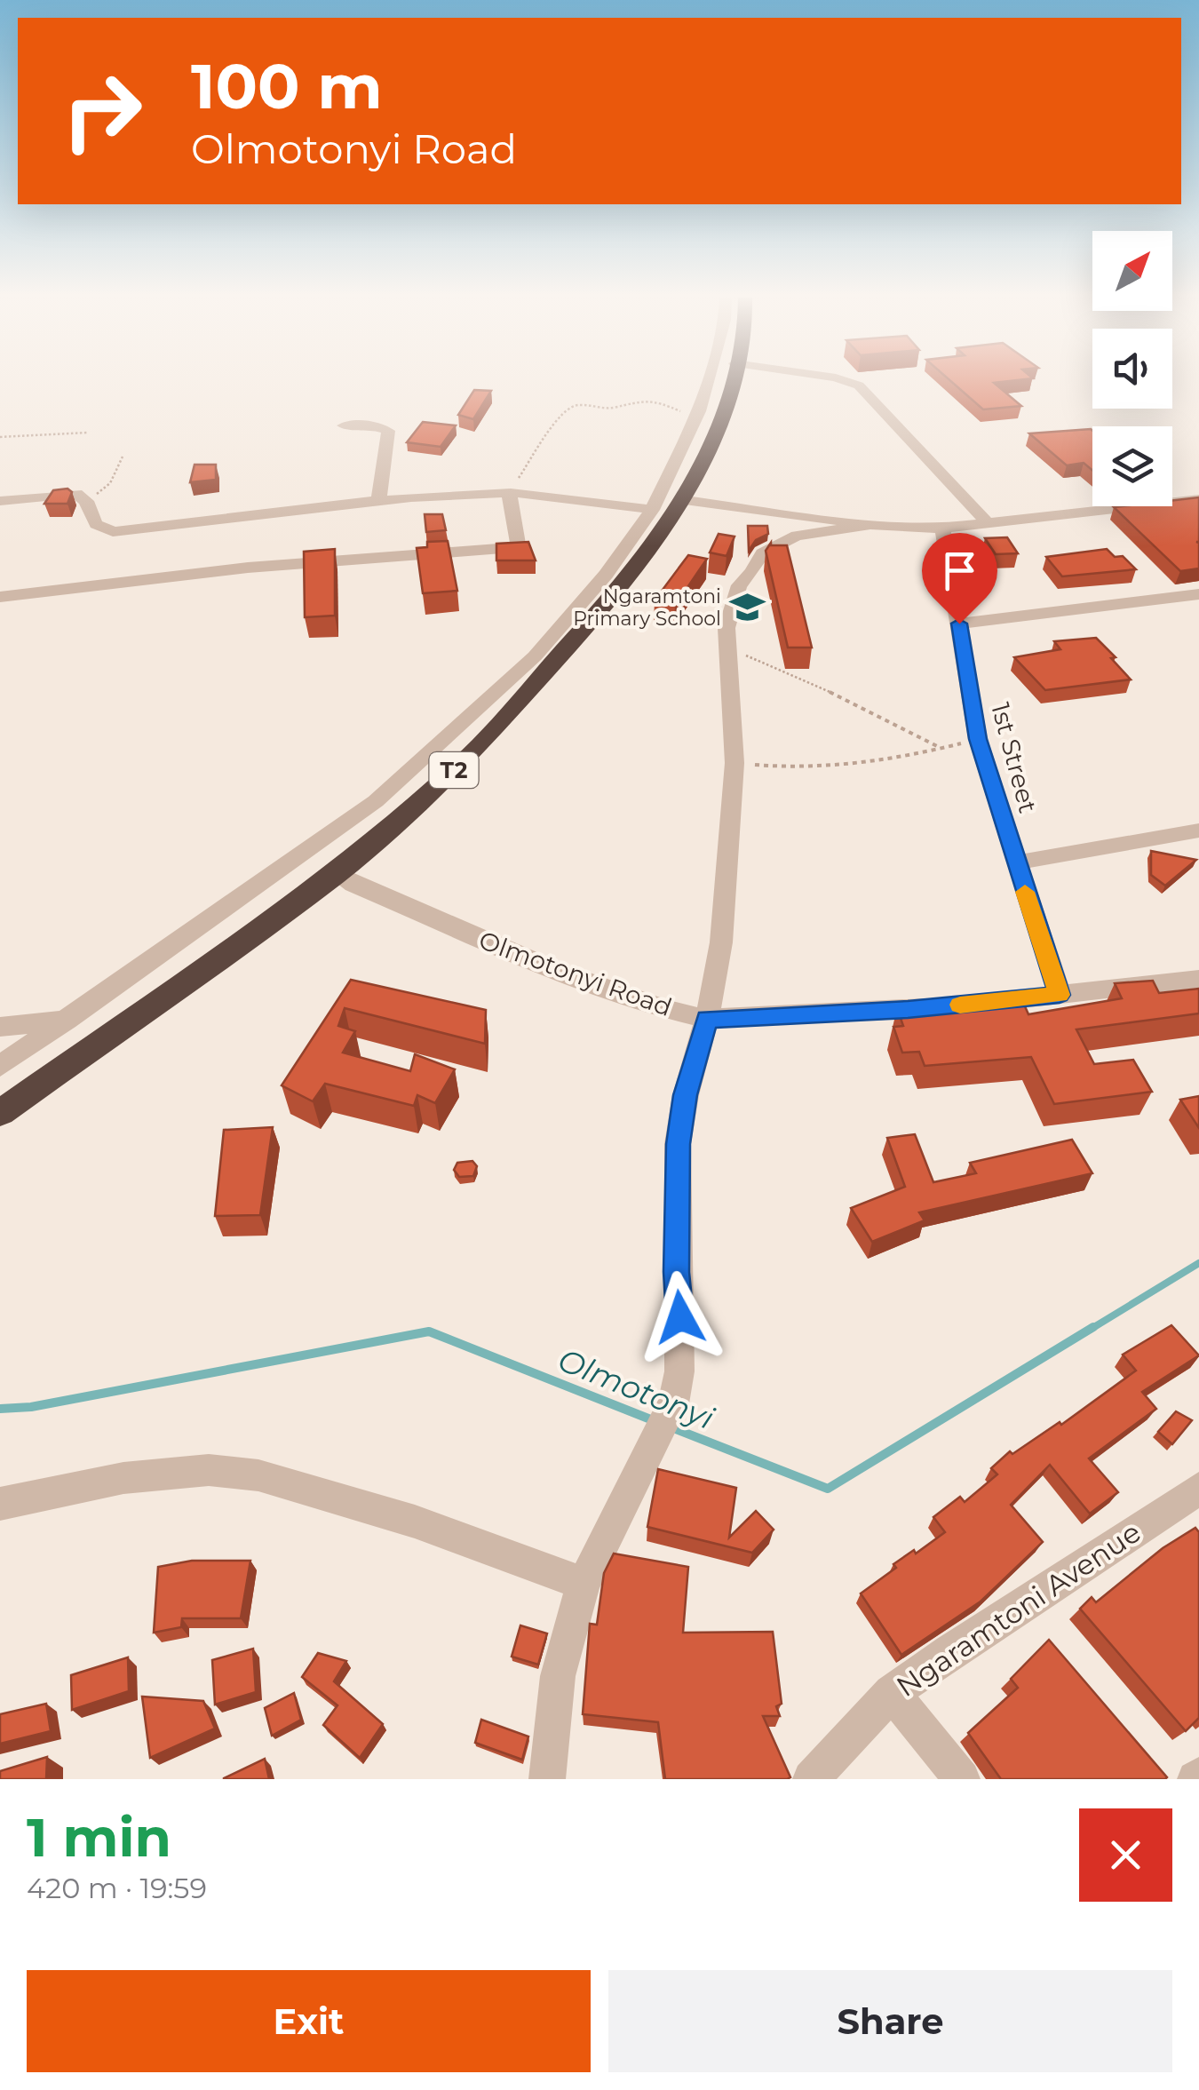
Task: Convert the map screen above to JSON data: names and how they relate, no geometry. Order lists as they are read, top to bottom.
{
  "streets": {
    "highway": ["T2"],
    "street": ["1st Street", "Olmotonyi Road", "Ngaramtoni Avenue"]
  },
  "crossings": [
    ["1st Street", "Olmotonyi Road"],
    ["T2", "Olmotonyi Road"]
  ],
  "water": ["Olmotonyi"],
  "places": {
    "school or university": ["Ngaramtoni Primary School"]
  },
  "north": "top right",
  "page": {
    "turn": ["100 m", "Olmotonyi Road"],
    "heading": ["1 min", "420 m · 19:59"],
    "buttons": ["Exit", "Share"]
  }
}
